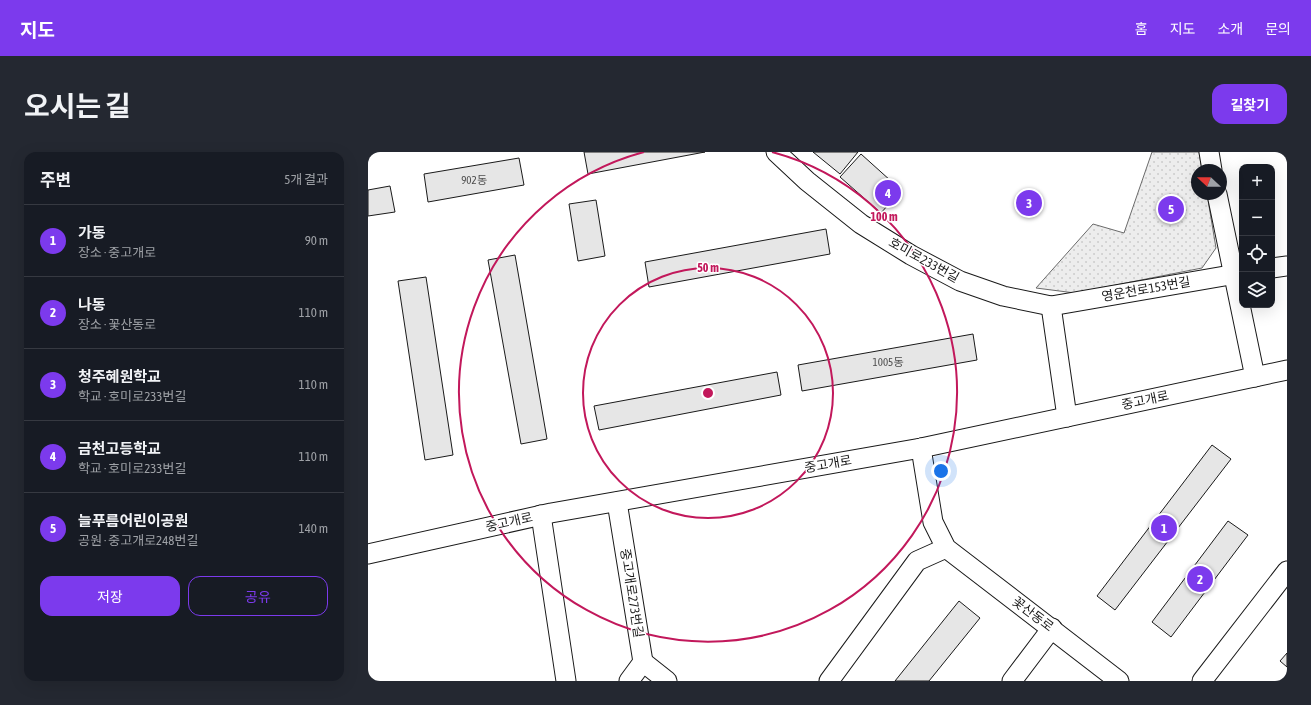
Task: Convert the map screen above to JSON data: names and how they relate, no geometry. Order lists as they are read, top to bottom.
{
  "streets": {
    "street": [
      "호미로233번길",
      "영운천로153번길",
      "중고개로",
      "중고개로273번길",
      "꽃산동로"
    ]
  },
  "crossings": [
    ["호미로233번길", "영운천로153번길"],
    ["중고개로", "중고개로273번길"],
    ["중고개로", "꽃산동로"]
  ],
  "house_numbers": ["902동", "1005동"],
  "north": "left",
  "page": {
    "header": "지도",
    "nav": [
      "홈",
      "지도",
      "소개",
      "문의"
    ],
    "title": "오시는 길",
    "buttons": [
      "길찾기",
      ["저장", "공유"]
    ],
    "heading": ["주변", "5개 결과"],
    "map_buttons": ["+", "−"],
    "pins": [
      "4",
      "3",
      "5",
      "1",
      "2"
    ],
    "list": [
      {
        "mark": "1",
        "name": "가동",
        "note": "장소 · 중고개로",
        "value": "90 m"
      },
      {
        "mark": "2",
        "name": "나동",
        "note": "장소 · 꽃산동로",
        "value": "110 m"
      },
      {
        "mark": "3",
        "name": "청주혜원학교",
        "note": "학교 · 호미로233번길",
        "value": "110 m"
      },
      {
        "mark": "4",
        "name": "금천고등학교",
        "note": "학교 · 호미로233번길",
        "value": "110 m"
      },
      {
        "mark": "5",
        "name": "늘푸름어린이공원",
        "note": "공원 · 중고개로248번길",
        "value": "140 m"
      }
    ]
  },
  "rings": ["100 m", "50 m"]
}
